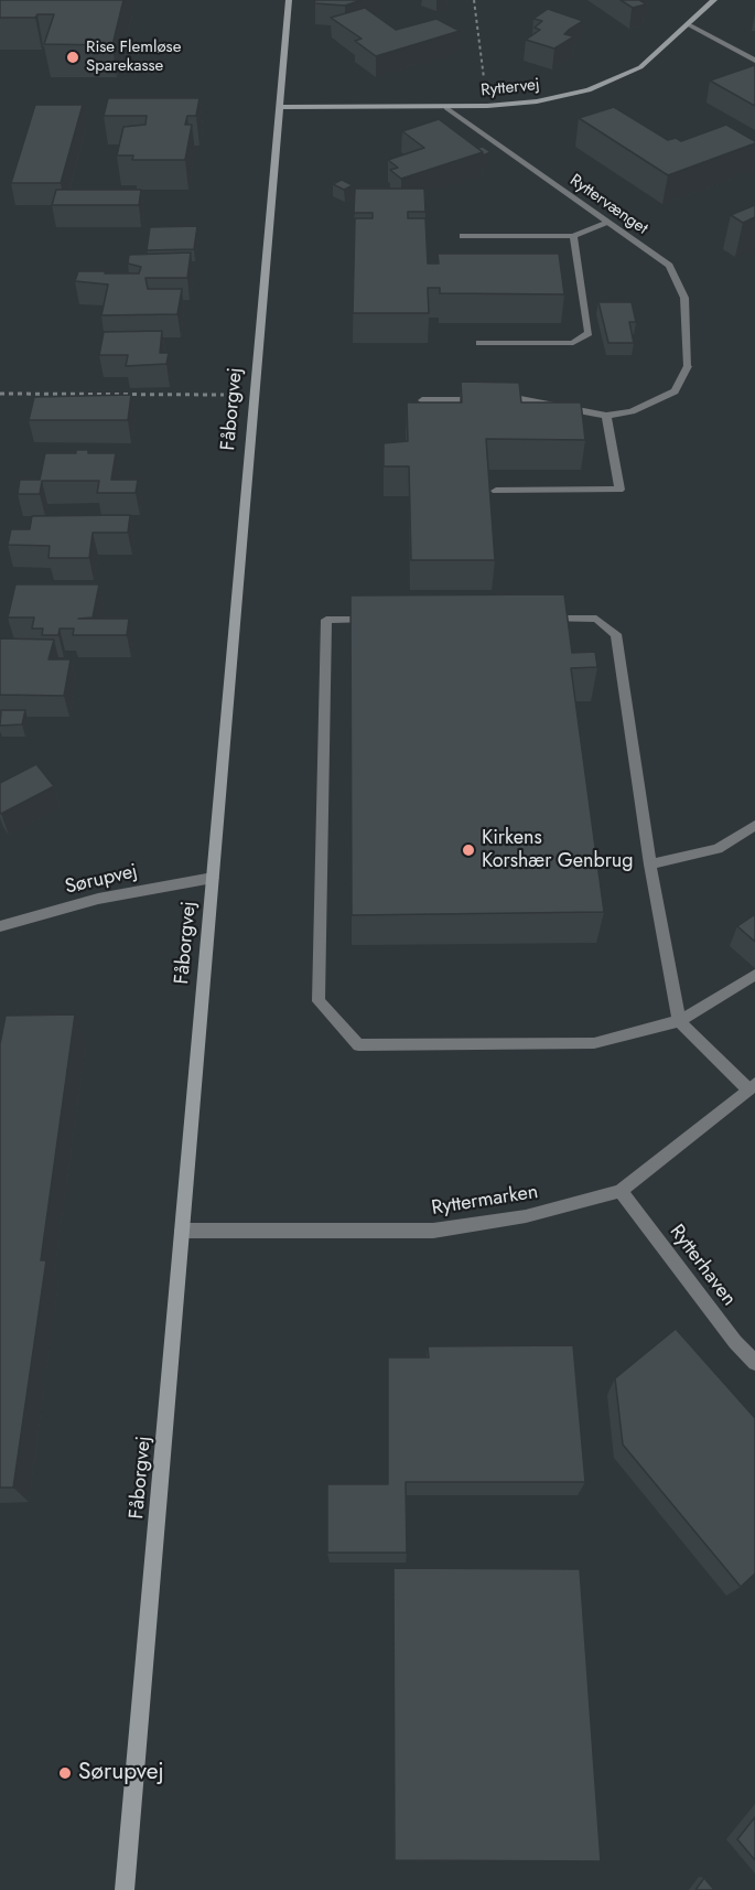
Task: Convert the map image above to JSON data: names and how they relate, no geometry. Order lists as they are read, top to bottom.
{
  "streets": {
    "street": [
      "Ryttervej",
      "Ryttervænget",
      "Fåborgvej",
      "Sørupvej",
      "Ryttermarken",
      "Rytterhaven"
    ]
  },
  "crossings": [
    ["Ryttervej", "Ryttervænget"],
    ["Ryttervej", "Fåborgvej"],
    ["Fåborgvej", "Sørupvej"],
    ["Fåborgvej", "Ryttermarken"],
    ["Ryttermarken", "Rytterhaven"]
  ],
  "places": ["Rise Flemløse Sparekasse", "Kirkens Korshær Genbrug", "Sørupvej"]
}
